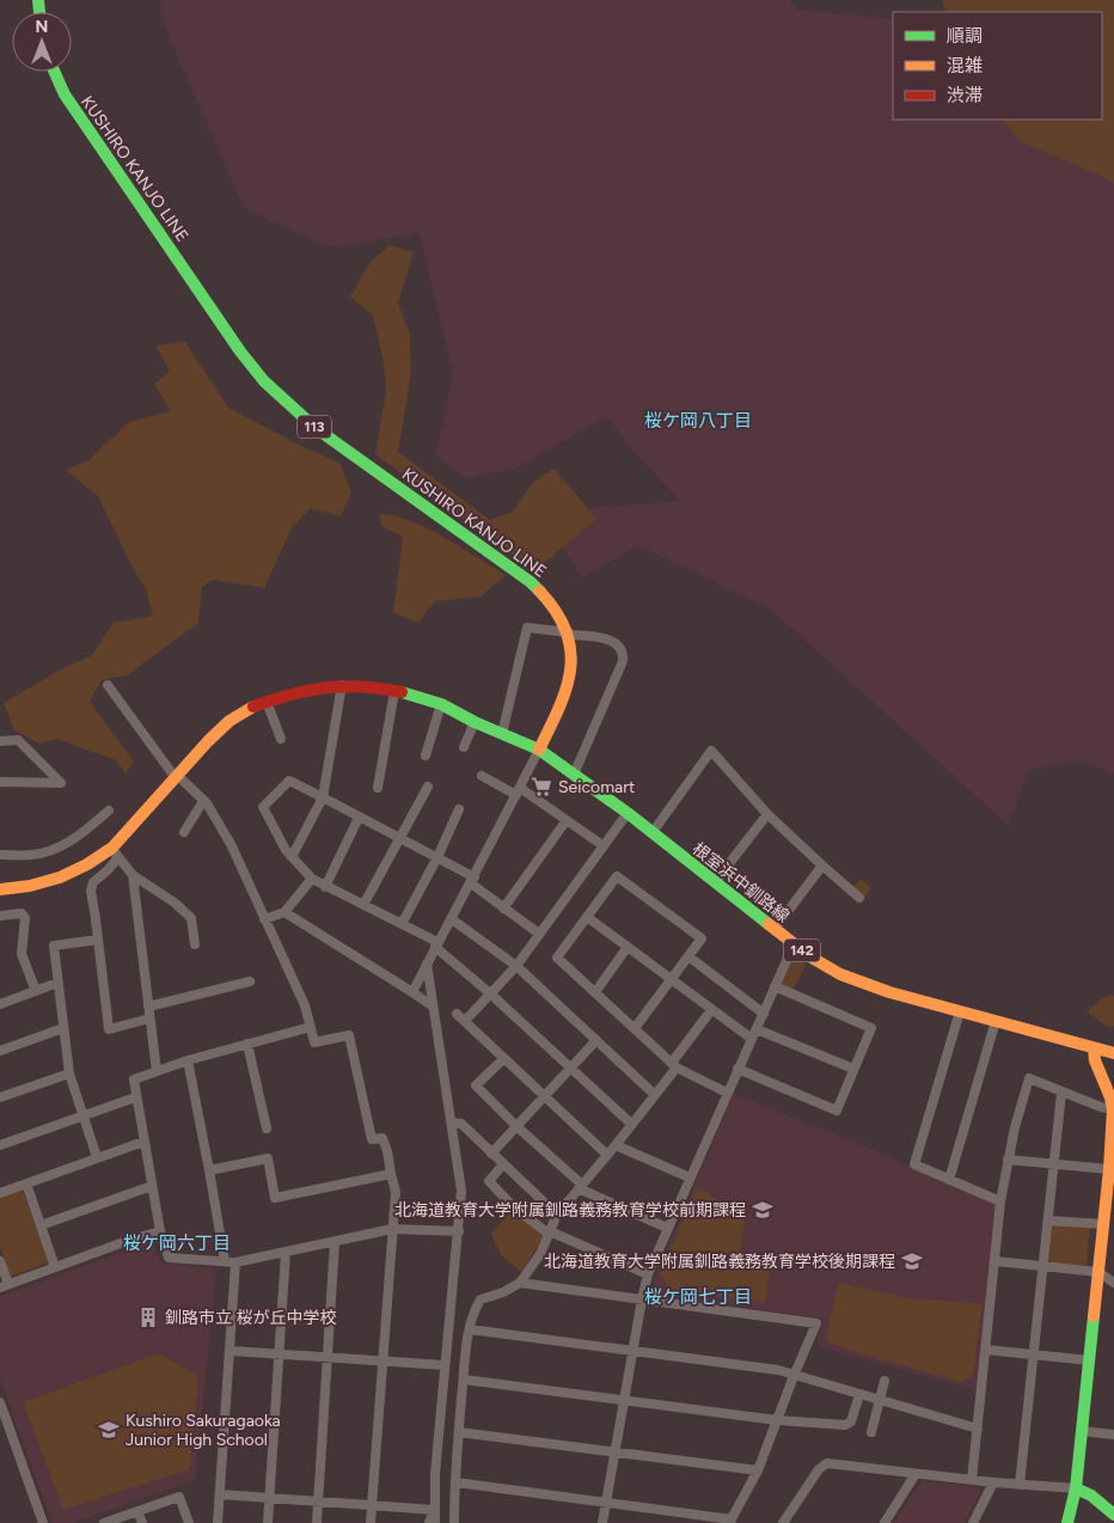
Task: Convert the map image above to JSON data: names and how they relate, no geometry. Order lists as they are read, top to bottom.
{
  "streets": {
    "main road": [
      "KUSHIRO KANJO LINE",
      "113",
      "根室浜中釧路線",
      "142"
    ]
  },
  "crossings": [
    ["KUSHIRO KANJO LINE", "根室浜中釧路線"]
  ],
  "districts": ["桜ケ岡八丁目", "桜ケ岡六丁目", "桜ケ岡七丁目"],
  "places": {
    "supermarket": ["Seicomart"],
    "school or university": ["北海道教育大学附属釧路義務教育学校前期課程", "北海道教育大学附属釧路義務教育学校後期課程", "Kushiro Sakuragaoka Junior High School"],
    "building": ["釧路市立 桜が丘中学校"]
  },
  "legend": ["順調", "混雑", "渋滞"],
  "north": "top"
}
